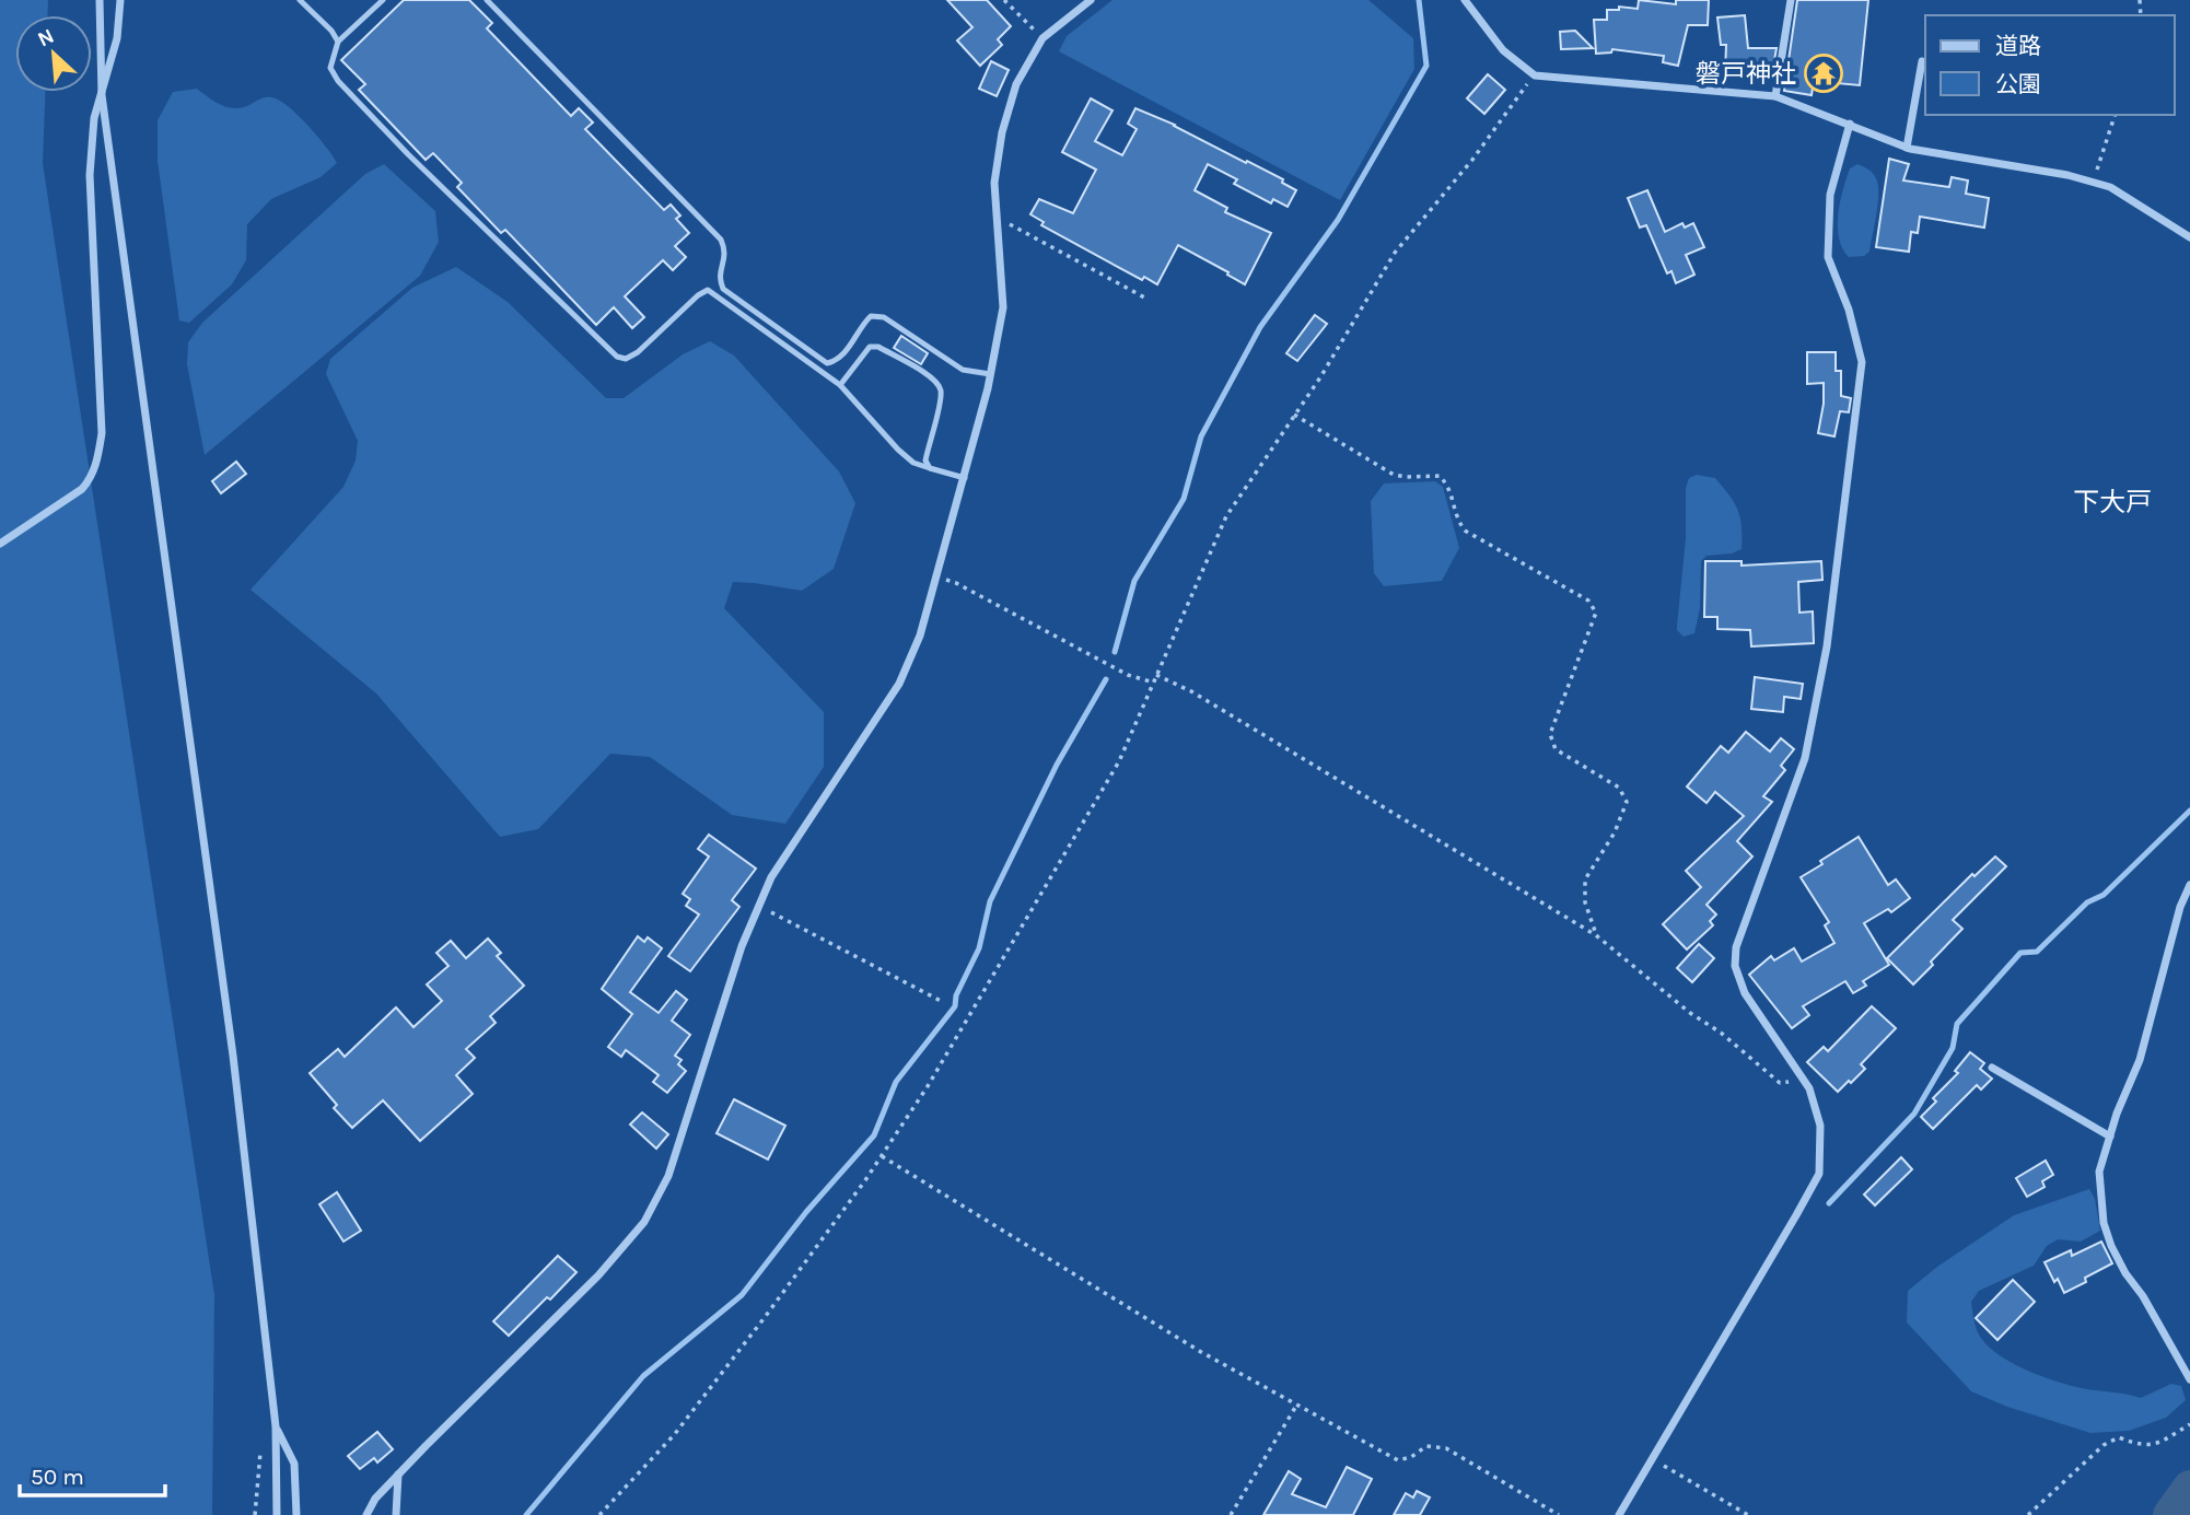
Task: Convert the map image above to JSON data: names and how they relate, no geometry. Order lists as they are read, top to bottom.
{
  "districts": ["下大戸"],
  "places": {
    "temple": ["磐戸神社"]
  },
  "legend": ["道路", "公園"],
  "scale_bar": "50 m",
  "north": "top left"
}
